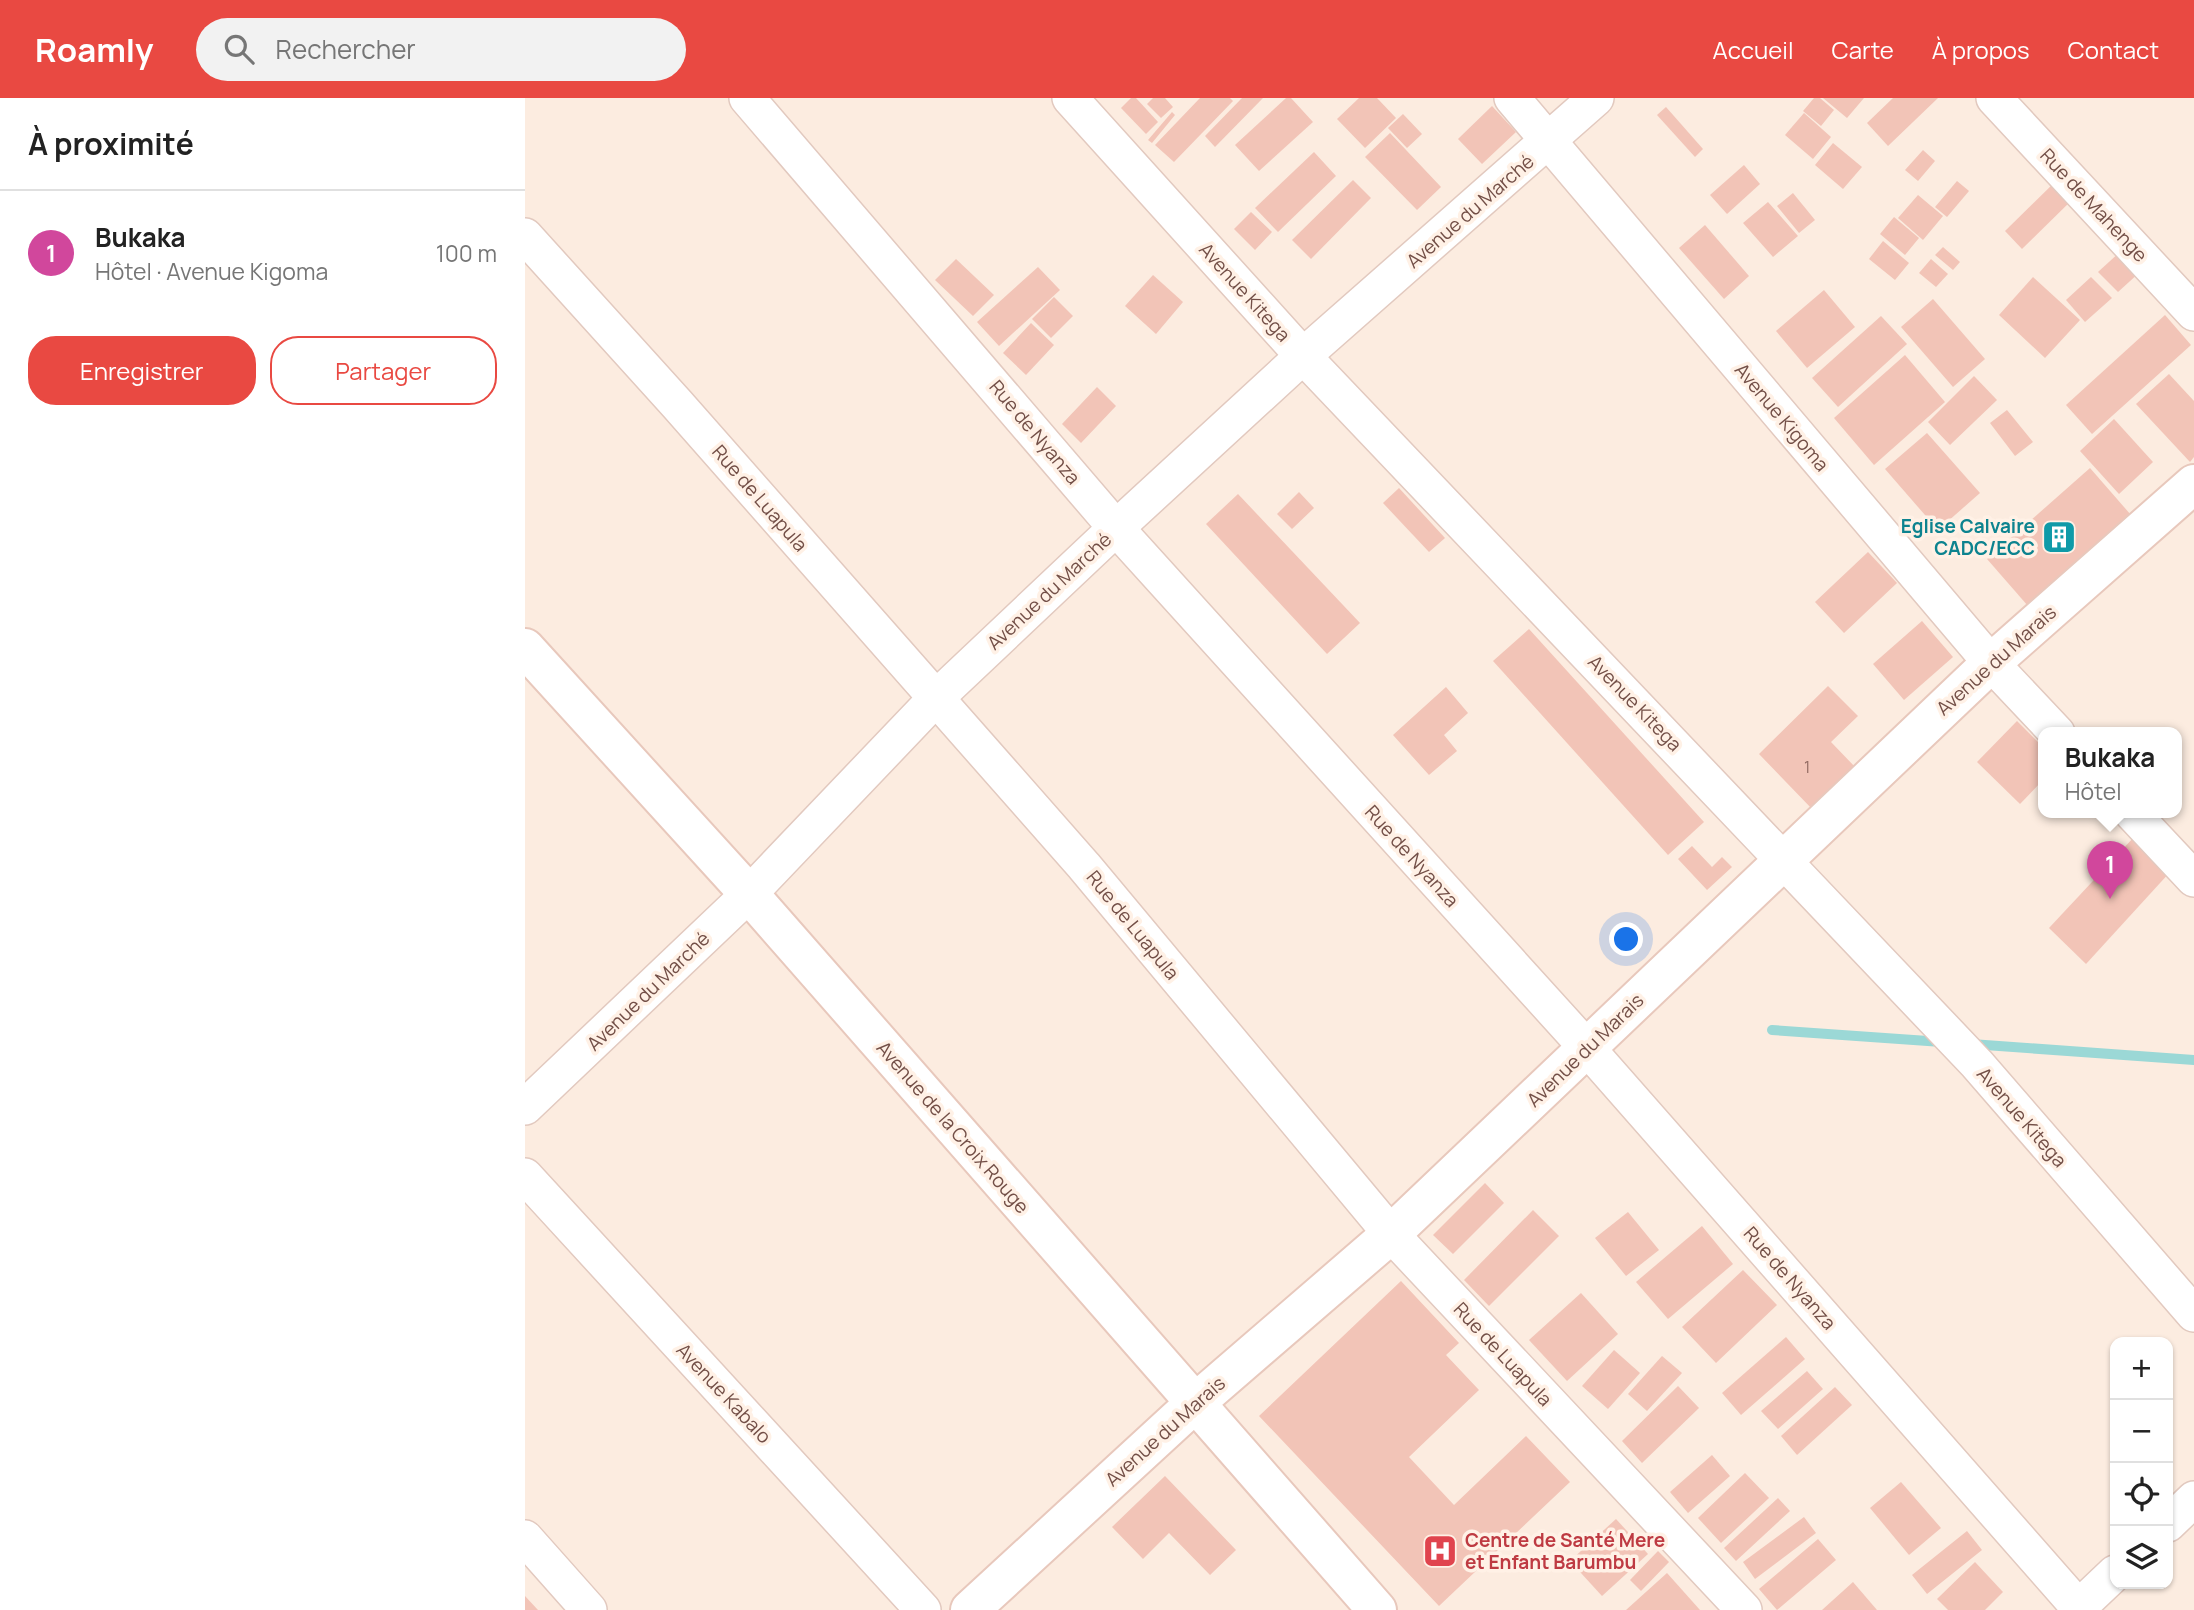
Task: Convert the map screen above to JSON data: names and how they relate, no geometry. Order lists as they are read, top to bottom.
{
  "streets": {
    "street": [
      "Rue de Mahenge",
      "Avenue du Marché",
      "Avenue Kitega",
      "Avenue Kigoma",
      "Rue de Nyanza",
      "Rue de Luapula",
      "Avenue du Marais",
      "Avenue de la Croix Rouge",
      "Avenue Kabalo"
    ]
  },
  "crossings": [
    ["Avenue du Marché", "Avenue Kitega"],
    ["Avenue du Marché", "Avenue Kigoma"],
    ["Avenue du Marché", "Rue de Nyanza"],
    ["Avenue du Marché", "Rue de Luapula"],
    ["Avenue du Marché", "Avenue de la Croix Rouge"],
    ["Avenue Kitega", "Avenue du Marais"],
    ["Avenue Kigoma", "Avenue du Marais"],
    ["Rue de Nyanza", "Avenue du Marais"],
    ["Rue de Luapula", "Avenue du Marais"],
    ["Avenue du Marais", "Avenue de la Croix Rouge"]
  ],
  "places": {
    "building": ["Eglise Calvaire CADC/ECC"],
    "hospital": ["Centre de Santé Mere et Enfant Barumbu"]
  },
  "house_numbers": ["1"],
  "page": {
    "header": "Roamly",
    "search": "Rechercher",
    "nav": [
      "Accueil",
      "Carte",
      "À propos",
      "Contact"
    ],
    "heading": "À proximité",
    "list": [
      {
        "mark": "1",
        "name": "Bukaka",
        "note": "Hôtel · Avenue Kigoma",
        "value": "100 m"
      }
    ],
    "buttons": ["Enregistrer", "Partager"],
    "popup": ["Bukaka", "Hôtel"],
    "pins": "1",
    "map_buttons": ["+", "−"]
  }
}
